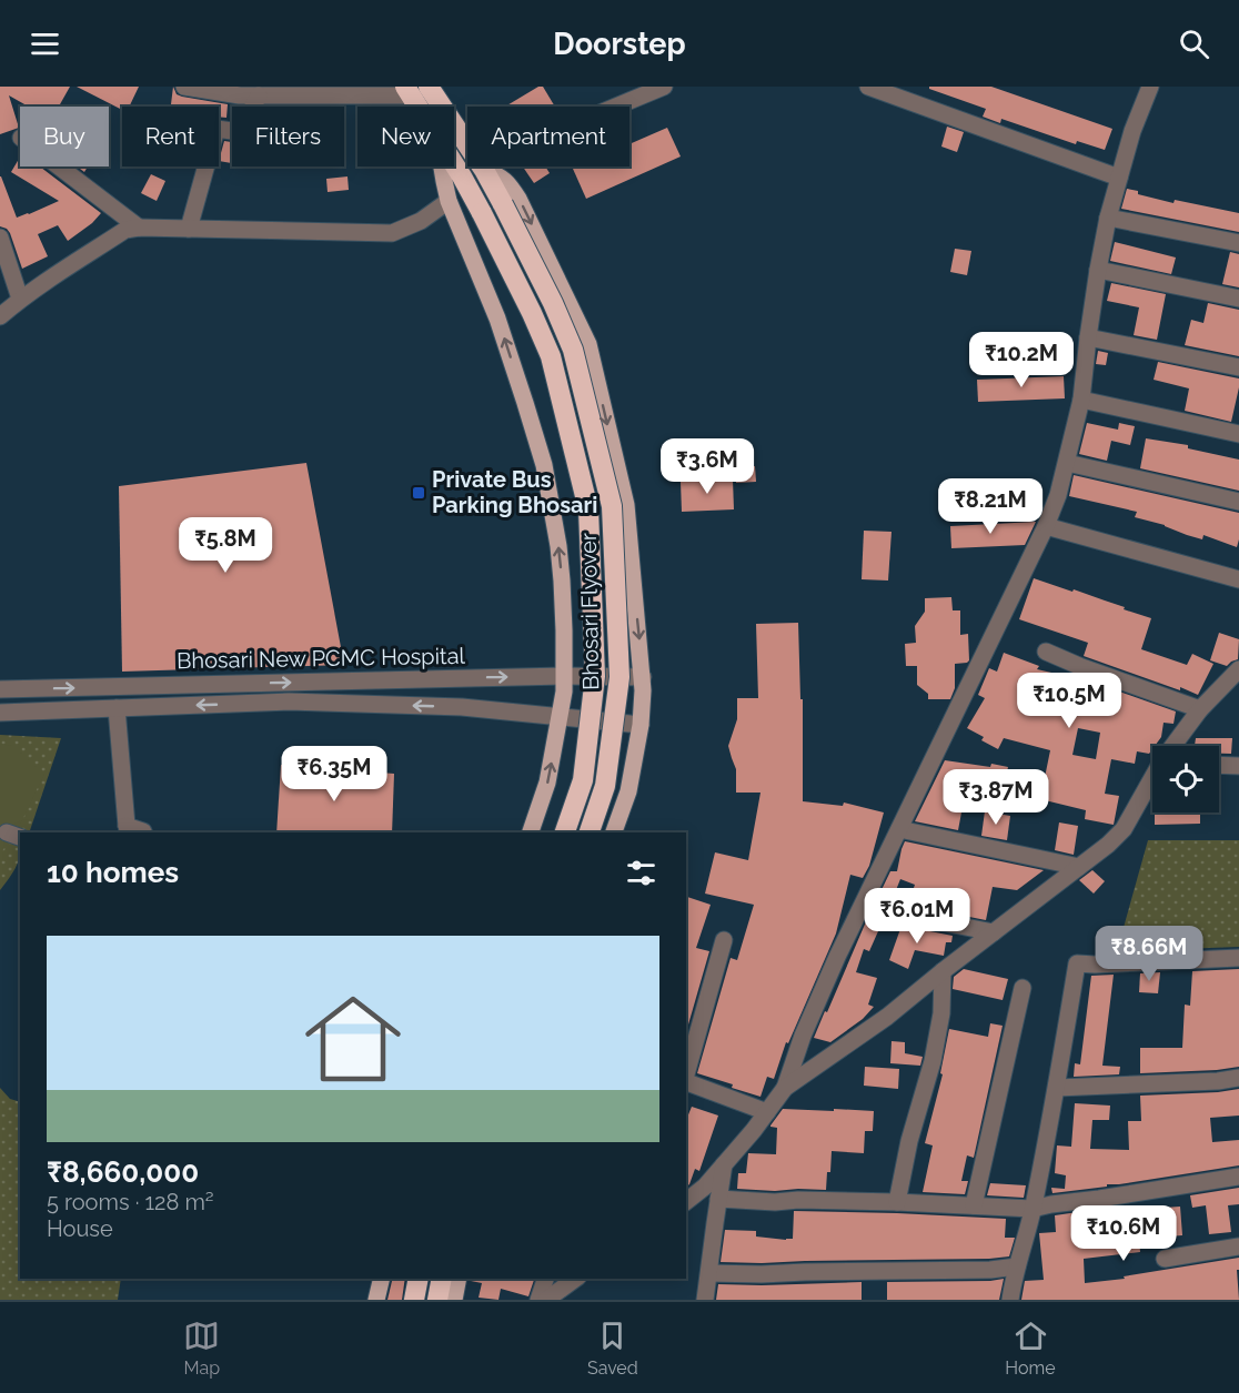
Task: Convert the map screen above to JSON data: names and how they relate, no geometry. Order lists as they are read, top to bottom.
{
  "streets": {
    "highway": ["Bhosari Flyover"],
    "street": ["Bhosari New PCMC Hospital"]
  },
  "places": {
    "transit": ["Private Bus Parking Bhosari"]
  },
  "page": {
    "header": "Doorstep",
    "chip": [
      "Buy",
      "Rent",
      "Filters",
      "New",
      "Apartment"
    ],
    "price": [
      "₹10.2M",
      "₹3.6M",
      "₹8.21M",
      "₹5.8M",
      "₹10.5M",
      "₹6.35M",
      "₹3.87M",
      "₹6.01M",
      "₹8.66M",
      "₹10.6M"
    ],
    "heading": "10 homes",
    "list": [
      {
        "name": "₹8,660,000",
        "note": "5 rooms · 128 m² · House"
      }
    ],
    "tabs": ["Map", "Saved", "Home"]
  }
}
